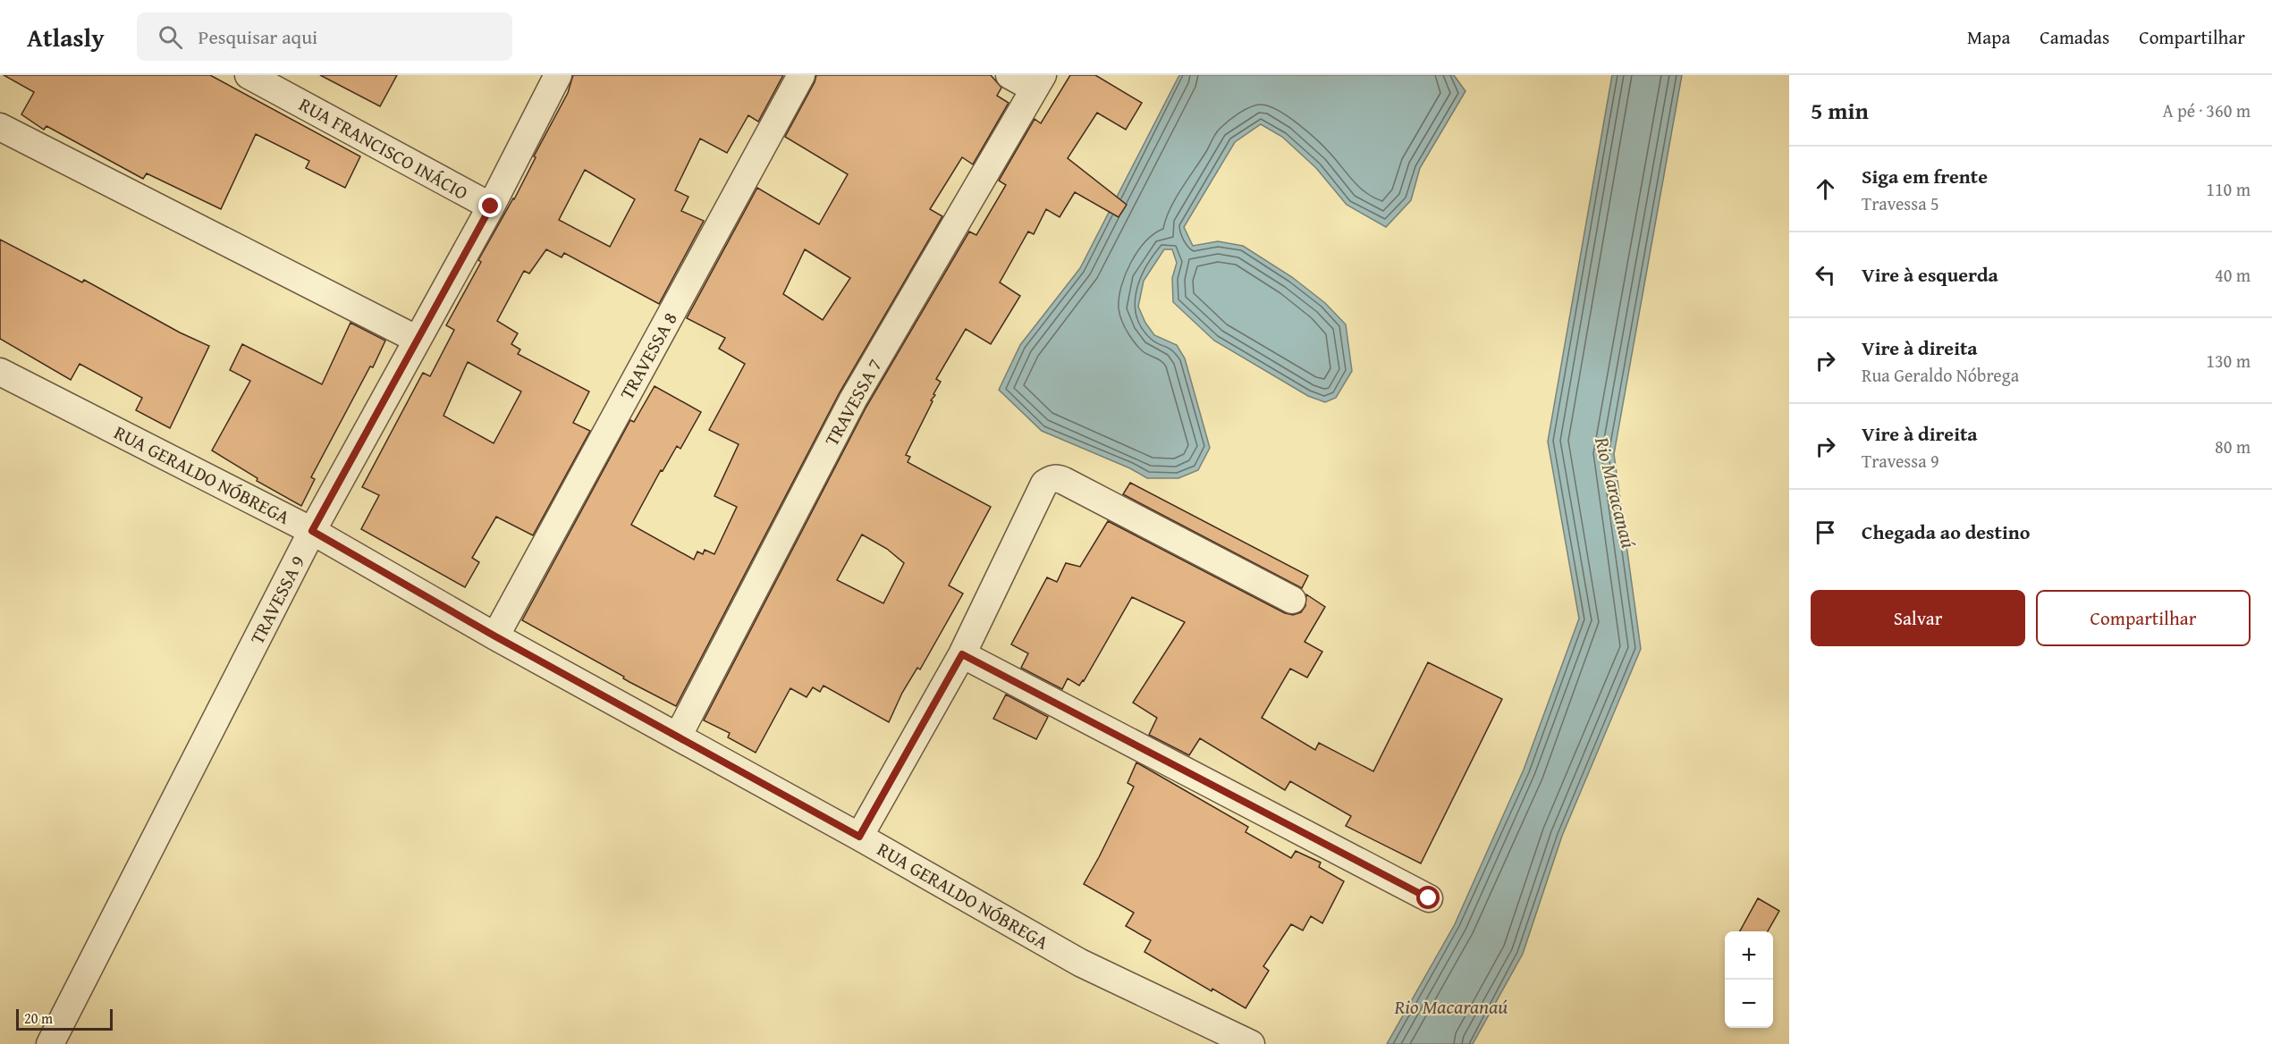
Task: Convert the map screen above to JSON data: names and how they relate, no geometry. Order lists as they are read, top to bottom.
{
  "streets": {
    "street": [
      "RUA FRANCISCO INÁCIO",
      "TRAVESSA 8",
      "TRAVESSA 7",
      "RUA GERALDO NÓBREGA",
      "TRAVESSA 9"
    ]
  },
  "crossings": [
    ["RUA FRANCISCO INÁCIO", "TRAVESSA 9"],
    ["TRAVESSA 8", "RUA GERALDO NÓBREGA"],
    ["TRAVESSA 7", "RUA GERALDO NÓBREGA"],
    ["RUA GERALDO NÓBREGA", "TRAVESSA 9"]
  ],
  "water": ["Rio Maracanaú", "Rio Macaranaú"],
  "scale_bar": "20 m",
  "page": {
    "header": "Atlasly",
    "search": "Pesquisar aqui",
    "nav": ["Mapa", "Camadas", "Compartilhar"],
    "heading": ["5 min", "A pé · 360 m"],
    "list": [
      ["Siga em frente", "Travessa 5", "110 m"],
      ["Vire à esquerda", "40 m"],
      ["Vire à direita", "Rua Geraldo Nóbrega", "130 m"],
      ["Vire à direita", "Travessa 9", "80 m"],
      "Chegada ao destino"
    ],
    "buttons": ["Salvar", "Compartilhar"],
    "map_buttons": ["+", "−"],
    "scale": "20 m"
  }
}
